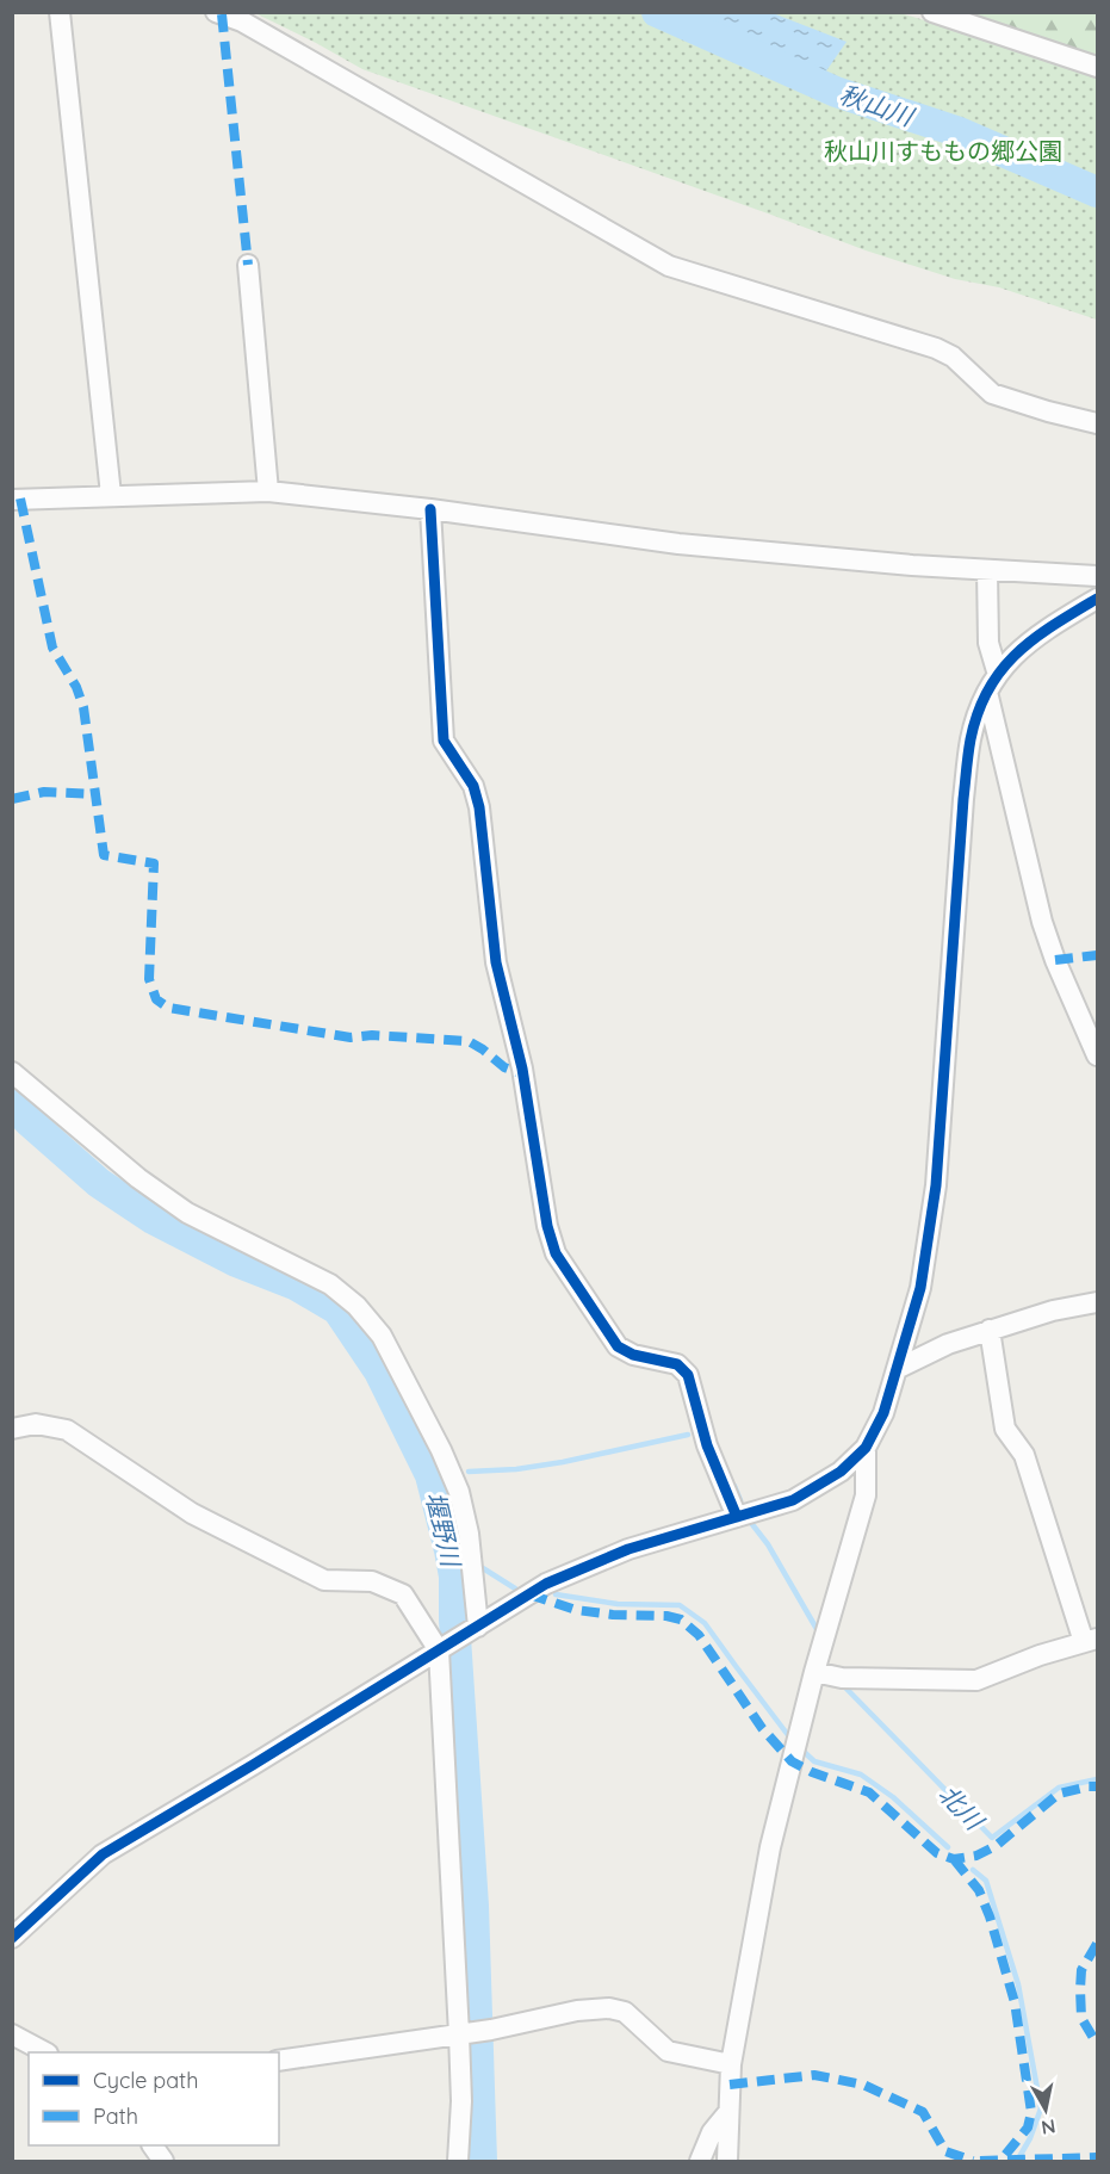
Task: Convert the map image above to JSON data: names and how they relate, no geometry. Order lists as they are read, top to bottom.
{
  "water": ["秋山川", "堰野川", "北川"],
  "parks": ["秋山川すももの郷公園"],
  "legend": ["Cycle path", "Path"],
  "north": "bottom"
}
